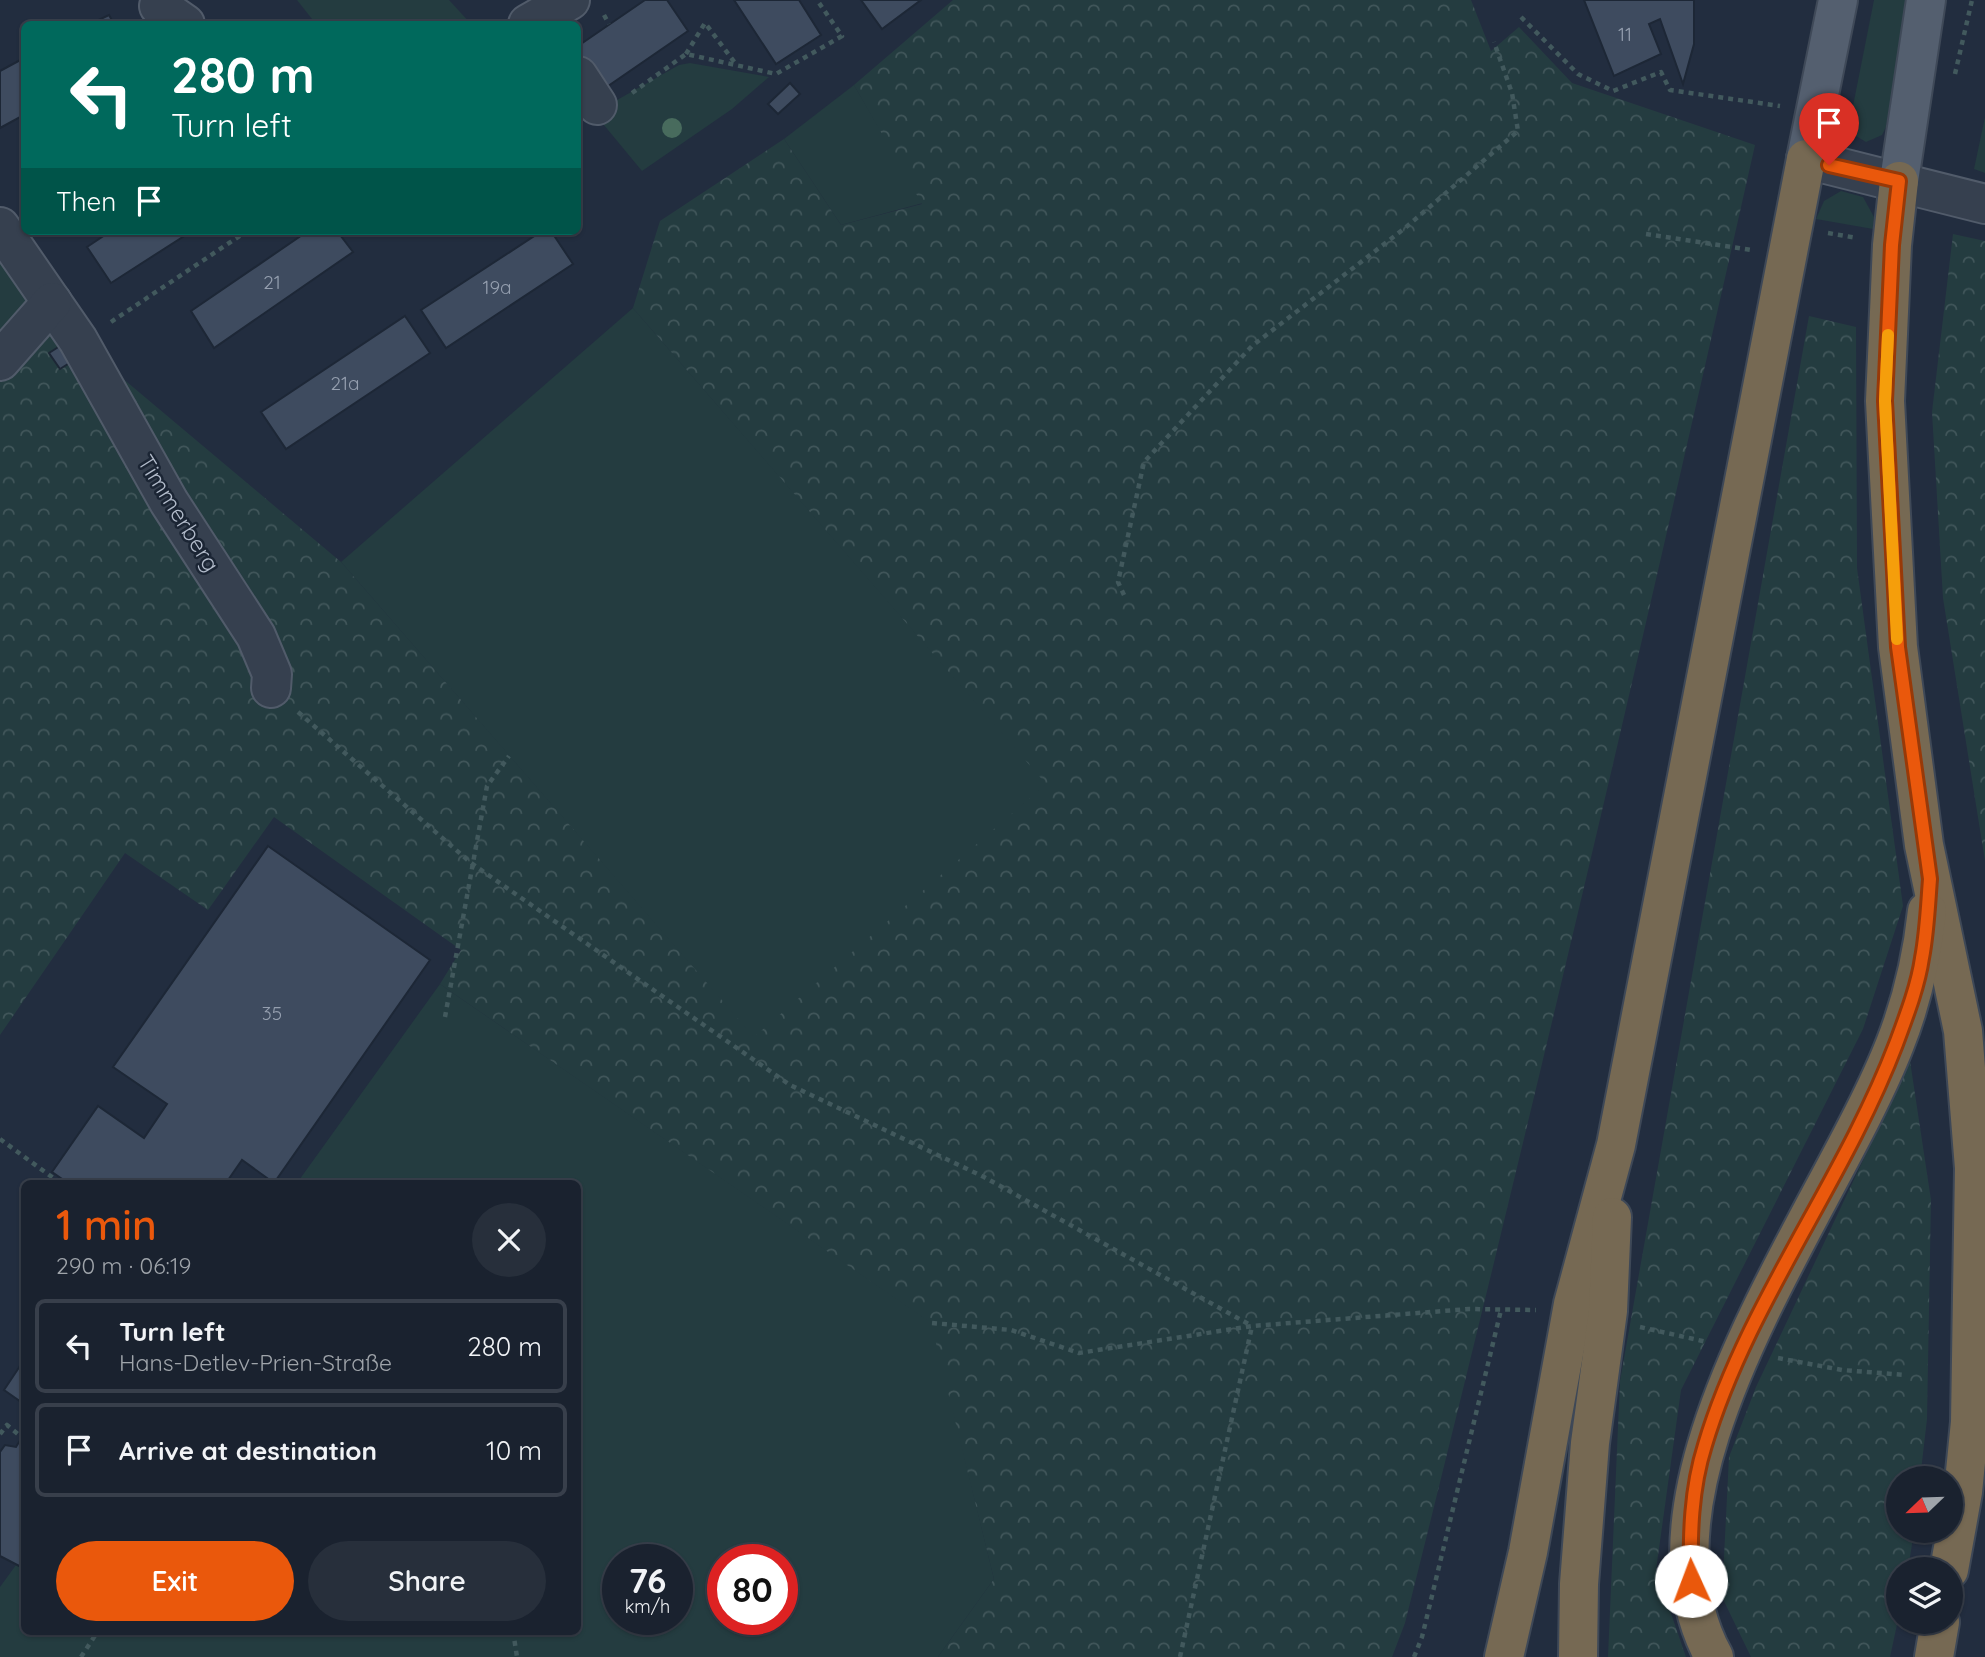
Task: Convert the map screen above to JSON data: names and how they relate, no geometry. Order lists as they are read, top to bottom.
{
  "streets": {
    "street": ["Timmerberg"]
  },
  "house_numbers": [
    "11",
    "21",
    "19a",
    "21a",
    "35"
  ],
  "north": "bottom left",
  "page": {
    "turn": ["280 m", "Turn left"],
    "then": "Then",
    "heading": ["1 min", "290 m · 06:19"],
    "list": [
      {
        "name": "Turn left",
        "note": "Hans-Detlev-Prien-Straße",
        "value": "280 m"
      },
      {
        "name": "Arrive at destination",
        "value": "10 m"
      }
    ],
    "buttons": ["Exit", "Share"],
    "speed": "76 km/h",
    "limit": "80"
  }
}
